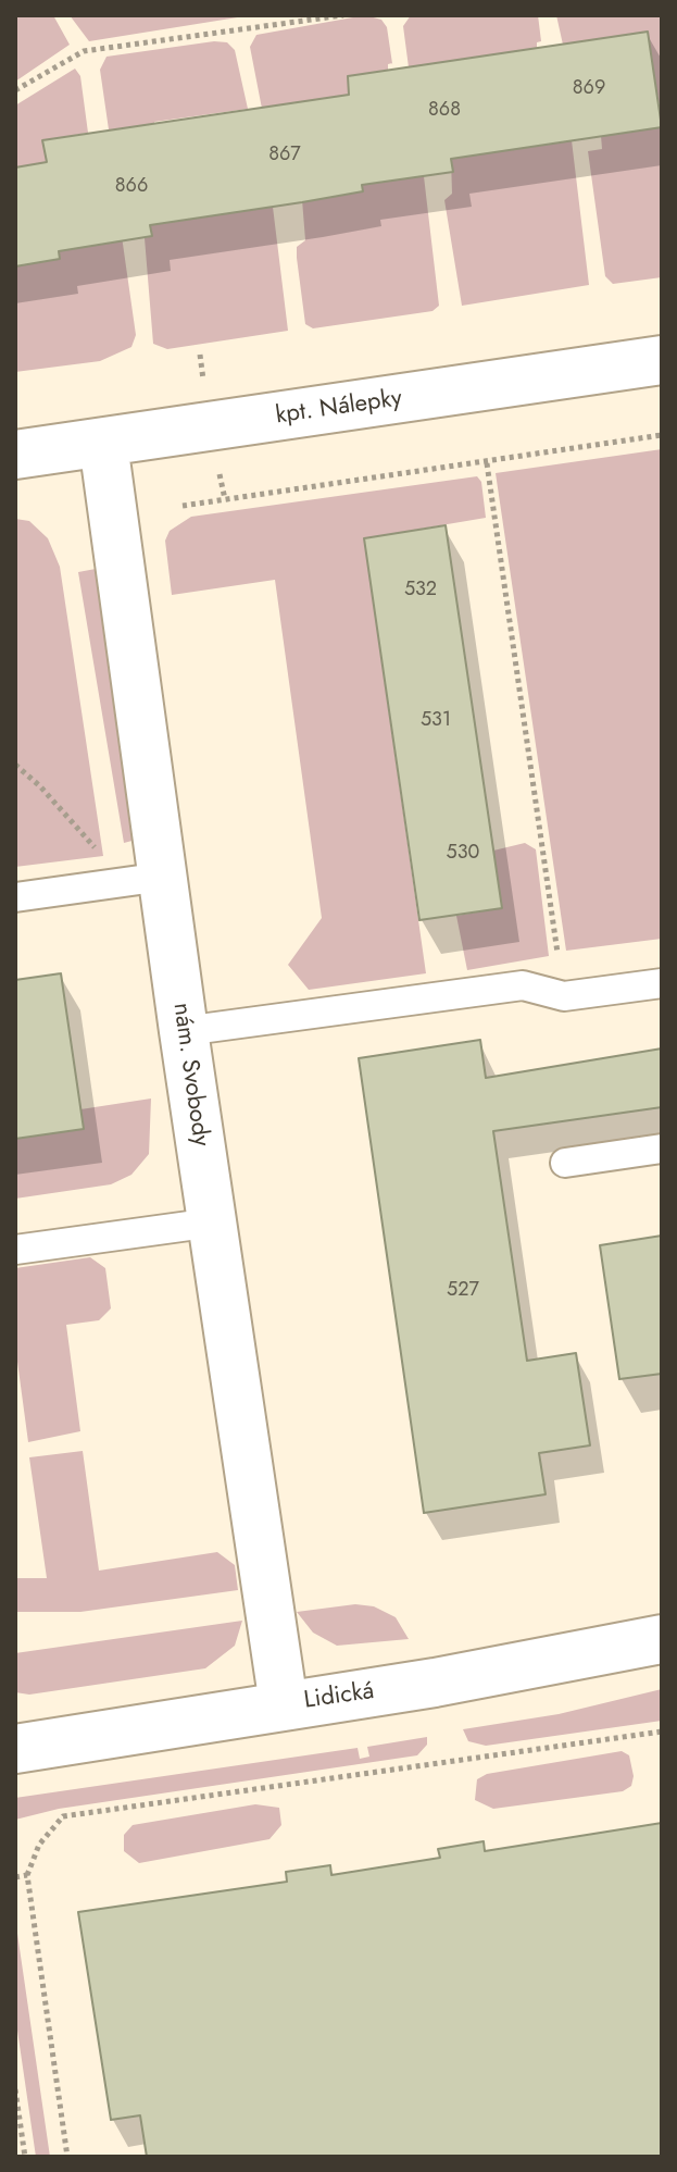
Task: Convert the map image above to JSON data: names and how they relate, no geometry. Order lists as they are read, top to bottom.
{
  "streets": {
    "street": ["kpt. Nálepky", "nám. Svobody", "Lidická"]
  },
  "crossings": [
    ["kpt. Nálepky", "nám. Svobody"],
    ["nám. Svobody", "Lidická"]
  ],
  "house_numbers": [
    "869",
    "868",
    "867",
    "866",
    "532",
    "531",
    "530",
    "527"
  ]
}
